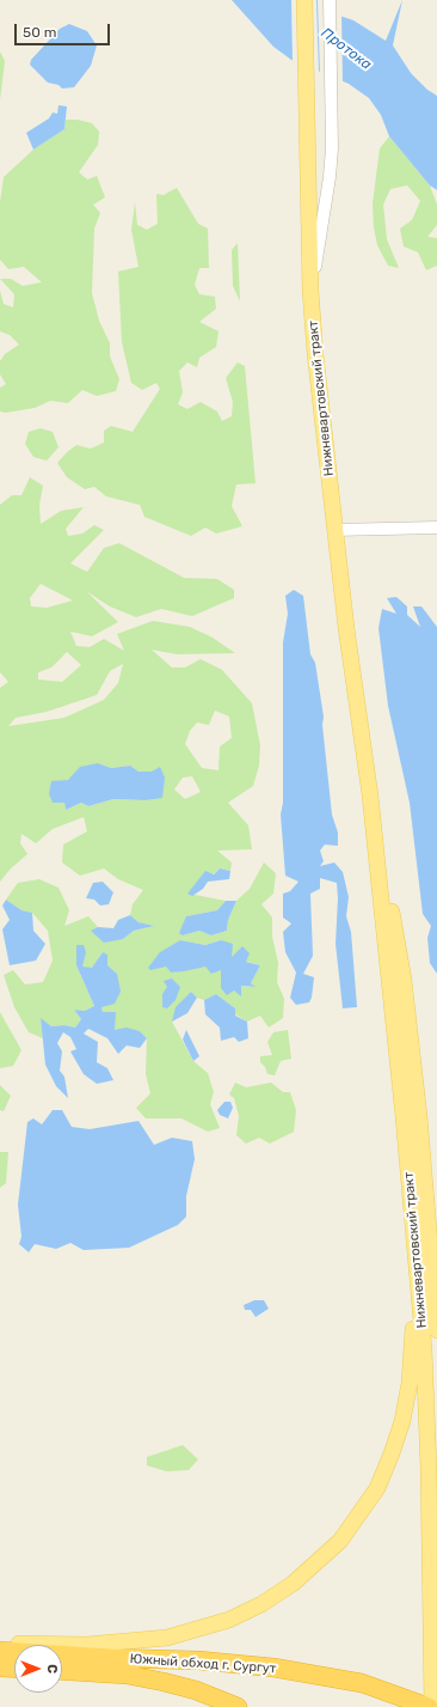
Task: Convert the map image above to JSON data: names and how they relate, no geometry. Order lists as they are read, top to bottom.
{
  "streets": {
    "highway": ["Южный обход г. Сургут"],
    "main road": ["Нижневартовский тракт"]
  },
  "crossings": [
    ["Нижневартовский тракт", "Южный обход г. Сургут"]
  ],
  "water": ["Протока"],
  "scale_bar": "50 m",
  "north": "right"
}
